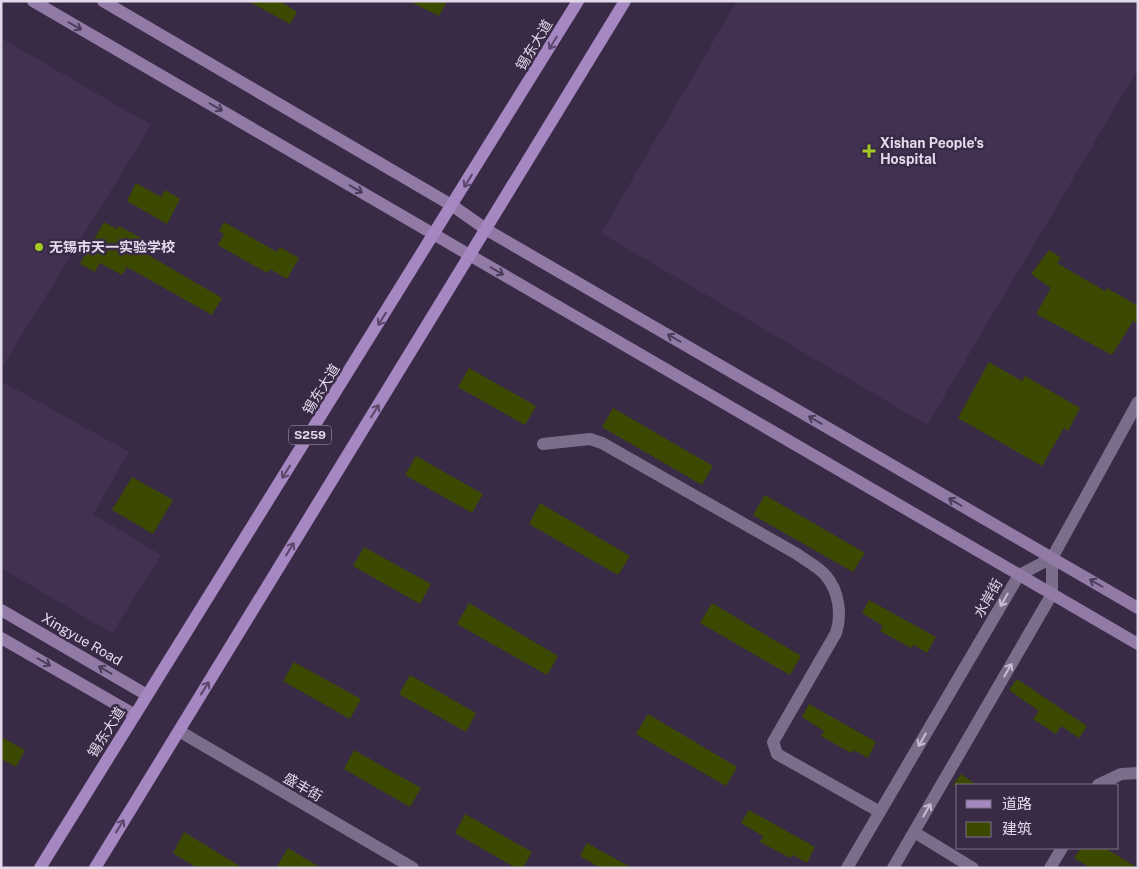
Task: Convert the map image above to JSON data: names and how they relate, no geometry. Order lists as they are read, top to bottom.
{
  "streets": {
    "main road": ["锡东大道", "S259", "Xingyue Road"],
    "street": ["水岸街", "盛丰街"]
  },
  "crossings": [
    ["锡东大道", "Xingyue Road"],
    ["S259", "盛丰街"]
  ],
  "places": {
    "health": ["Xishan People's Hospital"],
    "other": ["无锡市天一实验学校"]
  },
  "legend": ["道路", "建筑"]
}
